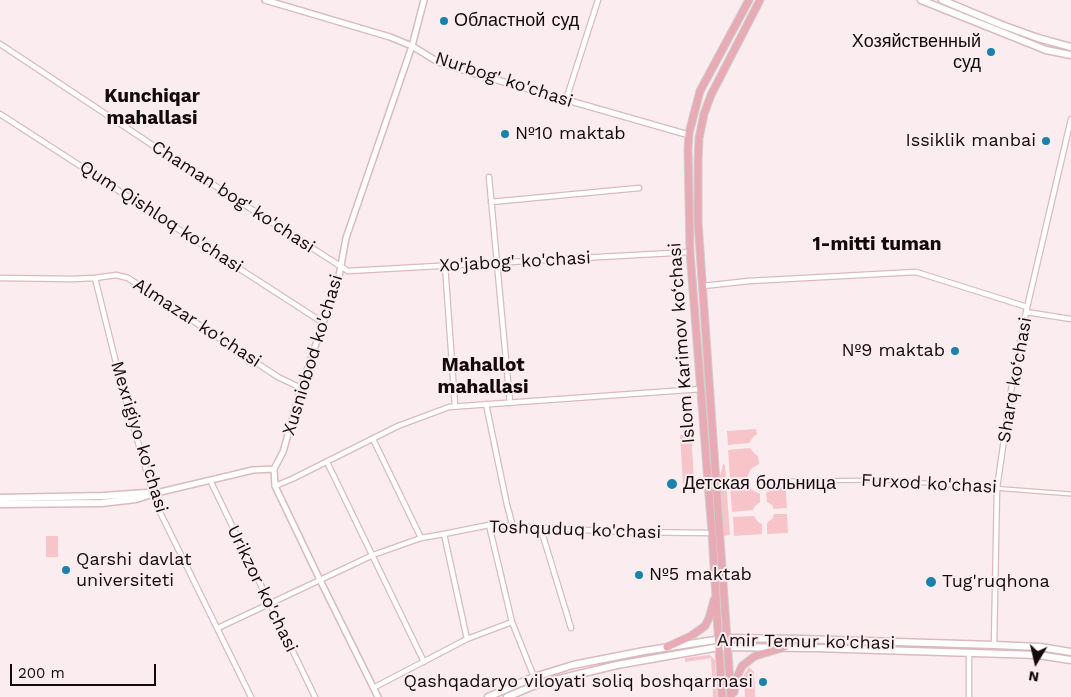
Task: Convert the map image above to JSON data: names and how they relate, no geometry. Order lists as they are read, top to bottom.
{
  "streets": {
    "main road": ["Islom Karimov ko‘chasi", "Amir Temur ko'chasi"],
    "street": [
      "Nurbog' ko'chasi",
      "Chaman bog' ko'chasi",
      "Qum Qishloq ko'chasi",
      "Xo'jabog' ko'chasi",
      "Almazar ko'chasi",
      "Xusniobod ko'chasi",
      "Sharq ko‘chasi",
      "Mexrigiyo ko'chasi",
      "Furxod ko'chasi",
      "Toshquduq ko'chasi",
      "Urikzor ko'chasi"
    ]
  },
  "crossings": [
    ["Nurbog' ko'chasi", "Islom Karimov ko‘chasi"],
    ["Nurbog' ko'chasi", "Xusniobod ko'chasi"],
    ["Chaman bog' ko'chasi", "Xo'jabog' ko'chasi"],
    ["Chaman bog' ko'chasi", "Xusniobod ko'chasi"],
    ["Qum Qishloq ko'chasi", "Xusniobod ko'chasi"],
    ["Xo'jabog' ko'chasi", "Islom Karimov ko‘chasi"],
    ["Xo'jabog' ko'chasi", "Xusniobod ko'chasi"],
    ["Almazar ko'chasi", "Xusniobod ko'chasi"],
    ["Almazar ko'chasi", "Mexrigiyo ko'chasi"],
    ["Islom Karimov ko‘chasi", "Toshquduq ko'chasi"],
    ["Islom Karimov ko‘chasi", "Amir Temur ko'chasi"],
    ["Xusniobod ko'chasi", "Toshquduq ko'chasi"],
    ["Sharq ko‘chasi", "Furxod ko'chasi"],
    ["Sharq ko‘chasi", "Amir Temur ko'chasi"],
    ["Mexrigiyo ko'chasi", "Toshquduq ko'chasi"],
    ["Toshquduq ko'chasi", "Urikzor ko'chasi"]
  ],
  "districts": ["Kunchiqar mahallasi", "1-mitti tuman", "Mahallot mahallasi"],
  "places": [
    "Областной суд",
    "Хозяйственный суд",
    "№10 maktab",
    "Issiklik manbai",
    "№9 maktab",
    "Детская больница",
    "Qarshi davlat universiteti",
    "№5 maktab",
    "Tug'ruqhona",
    "Qashqadaryo viloyati soliq boshqarmasi"
  ],
  "scale_bar": "200 m",
  "north": "bottom"
}
